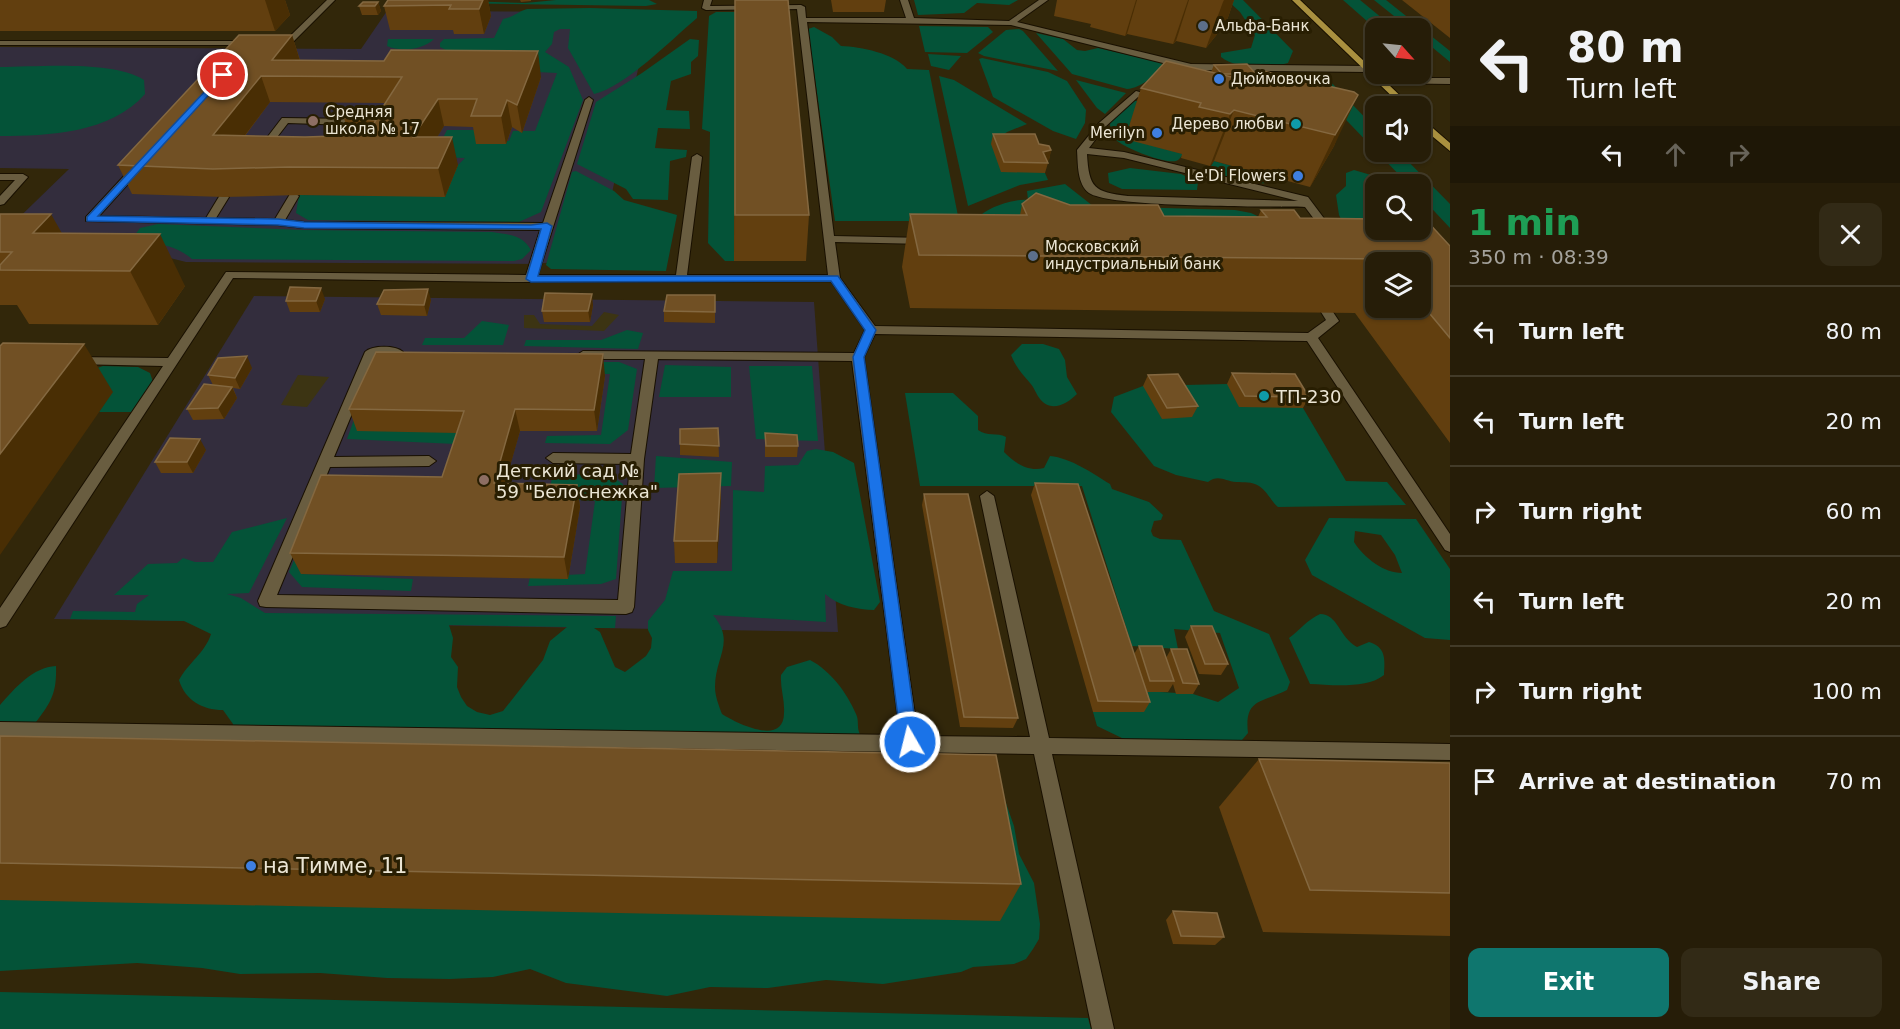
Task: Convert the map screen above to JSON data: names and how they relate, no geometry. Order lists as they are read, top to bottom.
{
  "places": [
    "Альфа-Банк",
    "Дюймовочка",
    "Средняя школа № 17",
    "Дерево любви",
    "Merilyn",
    "Le'Di Flowers",
    "Московский индустриальный банк",
    "ТП-230",
    "Детский сад № 59 \"Белоснежка\"",
    "на Тимме, 11"
  ],
  "north": "bottom right",
  "page": {
    "turn": ["80 m", "Turn left"],
    "heading": ["1 min", "350 m · 08:39"],
    "list": [
      {
        "name": "Turn left",
        "value": "80 m"
      },
      {
        "name": "Turn left",
        "value": "20 m"
      },
      {
        "name": "Turn right",
        "value": "60 m"
      },
      {
        "name": "Turn left",
        "value": "20 m"
      },
      {
        "name": "Turn right",
        "value": "100 m"
      },
      {
        "name": "Arrive at destination",
        "value": "70 m"
      }
    ],
    "buttons": ["Exit", "Share"]
  }
}
